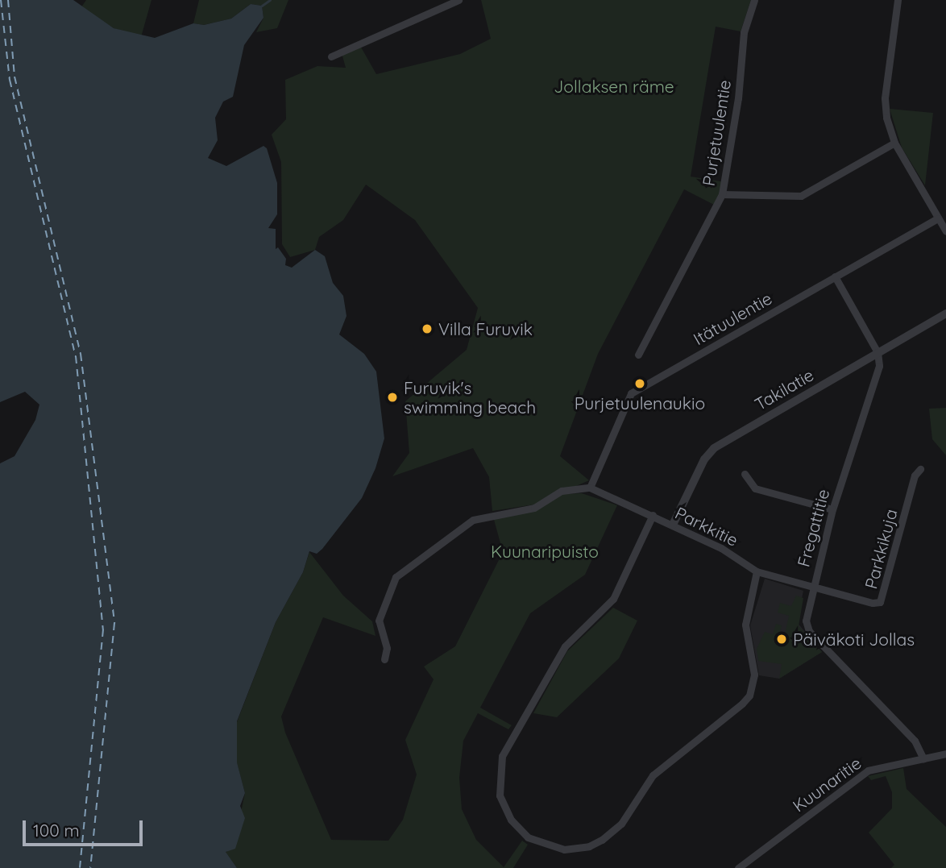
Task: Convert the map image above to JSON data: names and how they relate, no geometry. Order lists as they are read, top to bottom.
{
  "streets": {
    "street": [
      "Purjetuulentie",
      "Itätuulentie",
      "Takilatie",
      "Parkkitie",
      "Fregattitie",
      "Parkkikuja",
      "Kuunaritie"
    ]
  },
  "crossings": [
    ["Itätuulentie", "Parkkitie"],
    ["Takilatie", "Parkkitie"],
    ["Takilatie", "Fregattitie"],
    ["Parkkitie", "Fregattitie"],
    ["Parkkitie", "Parkkikuja"],
    ["Fregattitie", "Parkkikuja"],
    ["Fregattitie", "Kuunaritie"]
  ],
  "parks": ["Jollaksen räme", "Kuunaripuisto"],
  "places": [
    "Villa Furuvik",
    "Purjetuulenaukio",
    "Furuvik's swimming beach",
    "Päiväkoti Jollas"
  ],
  "scale_bar": "100 m"
}
